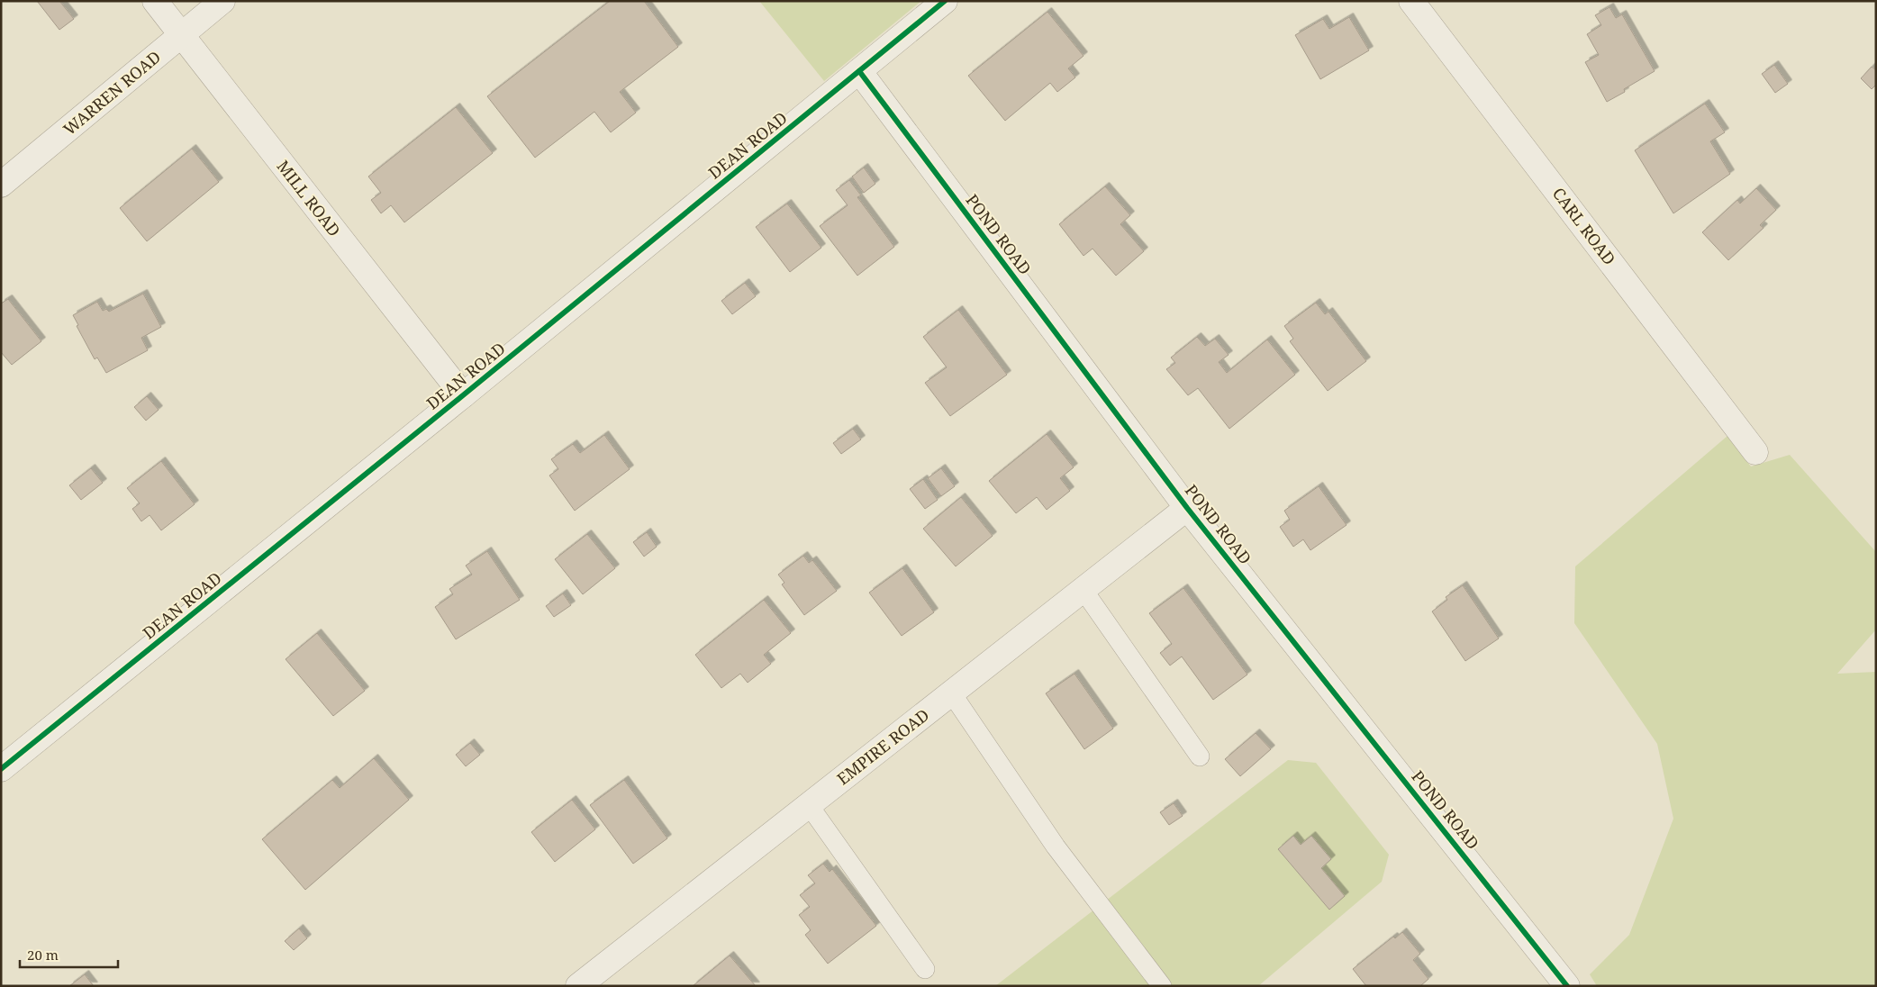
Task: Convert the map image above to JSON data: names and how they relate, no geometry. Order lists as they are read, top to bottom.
{
  "streets": {
    "street": [
      "WARREN ROAD",
      "DEAN ROAD",
      "MILL ROAD",
      "CARL ROAD",
      "POND ROAD",
      "EMPIRE ROAD"
    ]
  },
  "crossings": [
    ["WARREN ROAD", "MILL ROAD"],
    ["DEAN ROAD", "MILL ROAD"],
    ["DEAN ROAD", "POND ROAD"],
    ["POND ROAD", "EMPIRE ROAD"]
  ],
  "scale_bar": "20 m"
}
